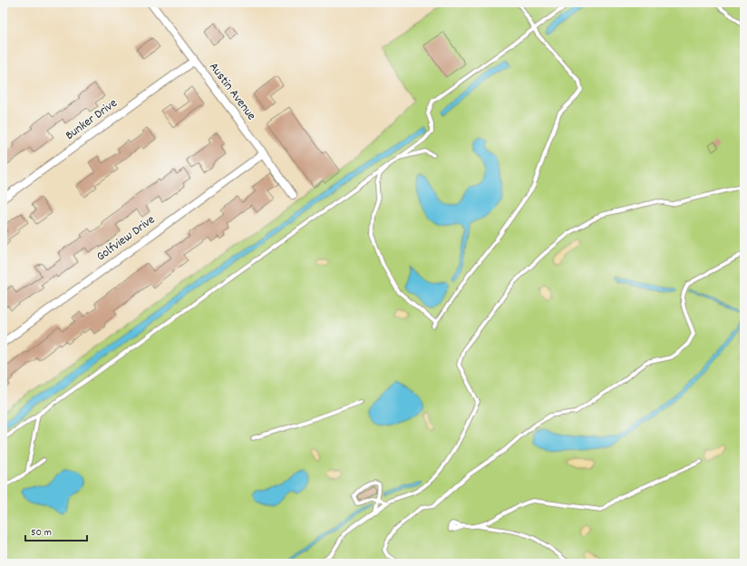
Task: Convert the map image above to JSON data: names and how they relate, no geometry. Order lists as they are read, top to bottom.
{
  "streets": {
    "street": ["Austin Avenue", "Bunker Drive", "Golfview Drive"]
  },
  "crossings": [
    ["Austin Avenue", "Bunker Drive"],
    ["Austin Avenue", "Golfview Drive"]
  ],
  "scale_bar": "50 m"
}
